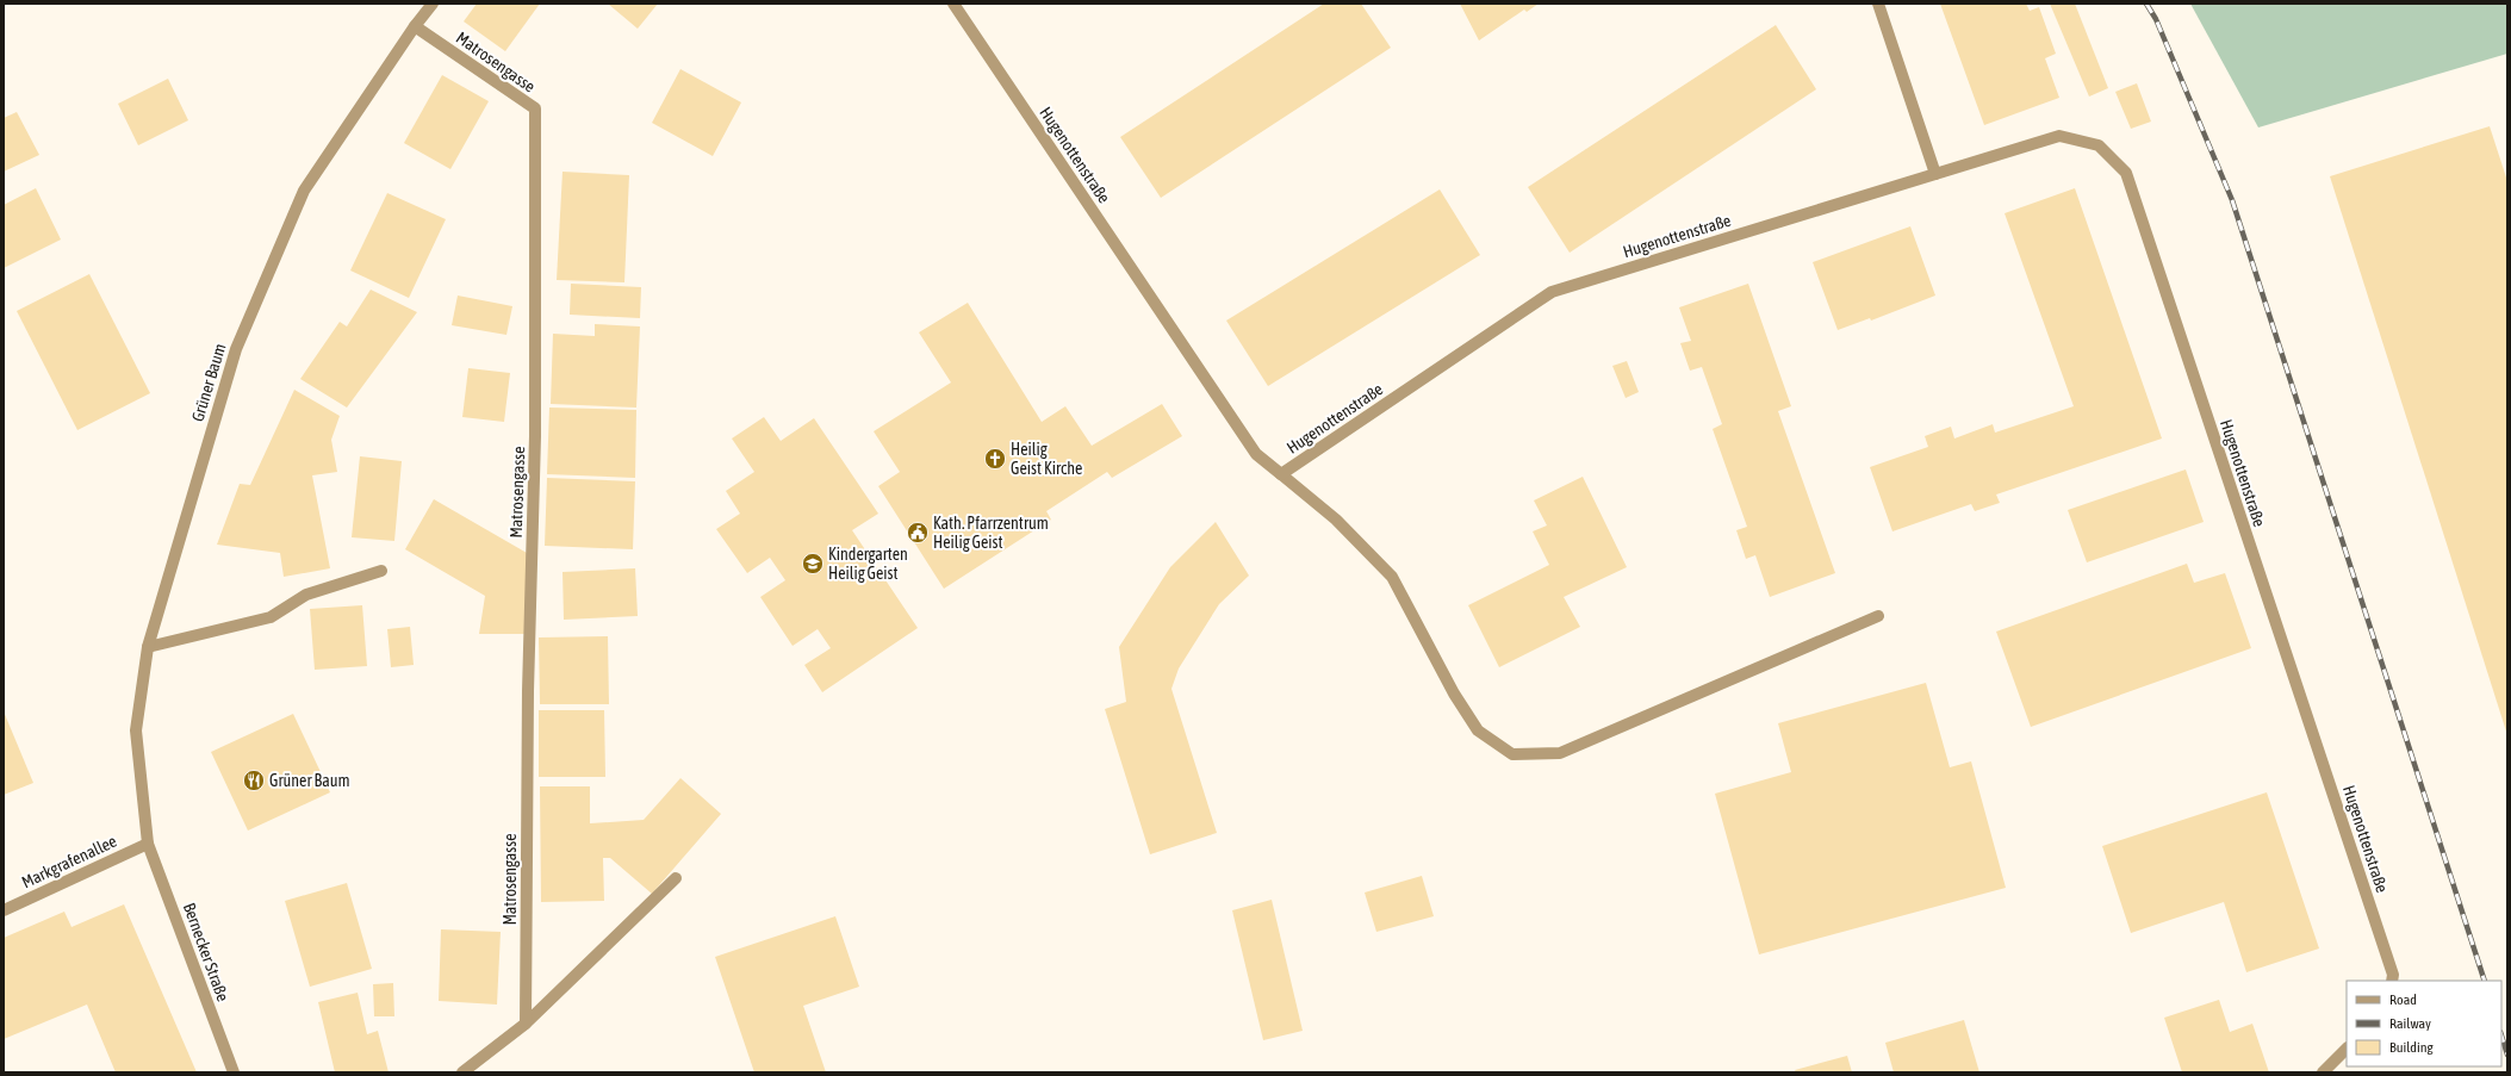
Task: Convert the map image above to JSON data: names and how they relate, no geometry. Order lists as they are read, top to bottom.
{
  "streets": {
    "street": [
      "Matrosengasse",
      "Hugenottenstraße",
      "Grüner Baum",
      "Markgrafenallee",
      "Bernecker Straße"
    ]
  },
  "crossings": [
    ["Matrosengasse", "Grüner Baum"],
    ["Grüner Baum", "Markgrafenallee"],
    ["Grüner Baum", "Bernecker Straße"],
    ["Markgrafenallee", "Bernecker Straße"]
  ],
  "places": {
    "church": ["Heilig Geist Kirche"],
    "public building": ["Kath. Pfarrzentrum Heilig Geist"],
    "school or university": ["Kindergarten Heilig Geist"],
    "restaurant": ["Grüner Baum"]
  },
  "legend": ["Road", "Railway", "Building"]
}
